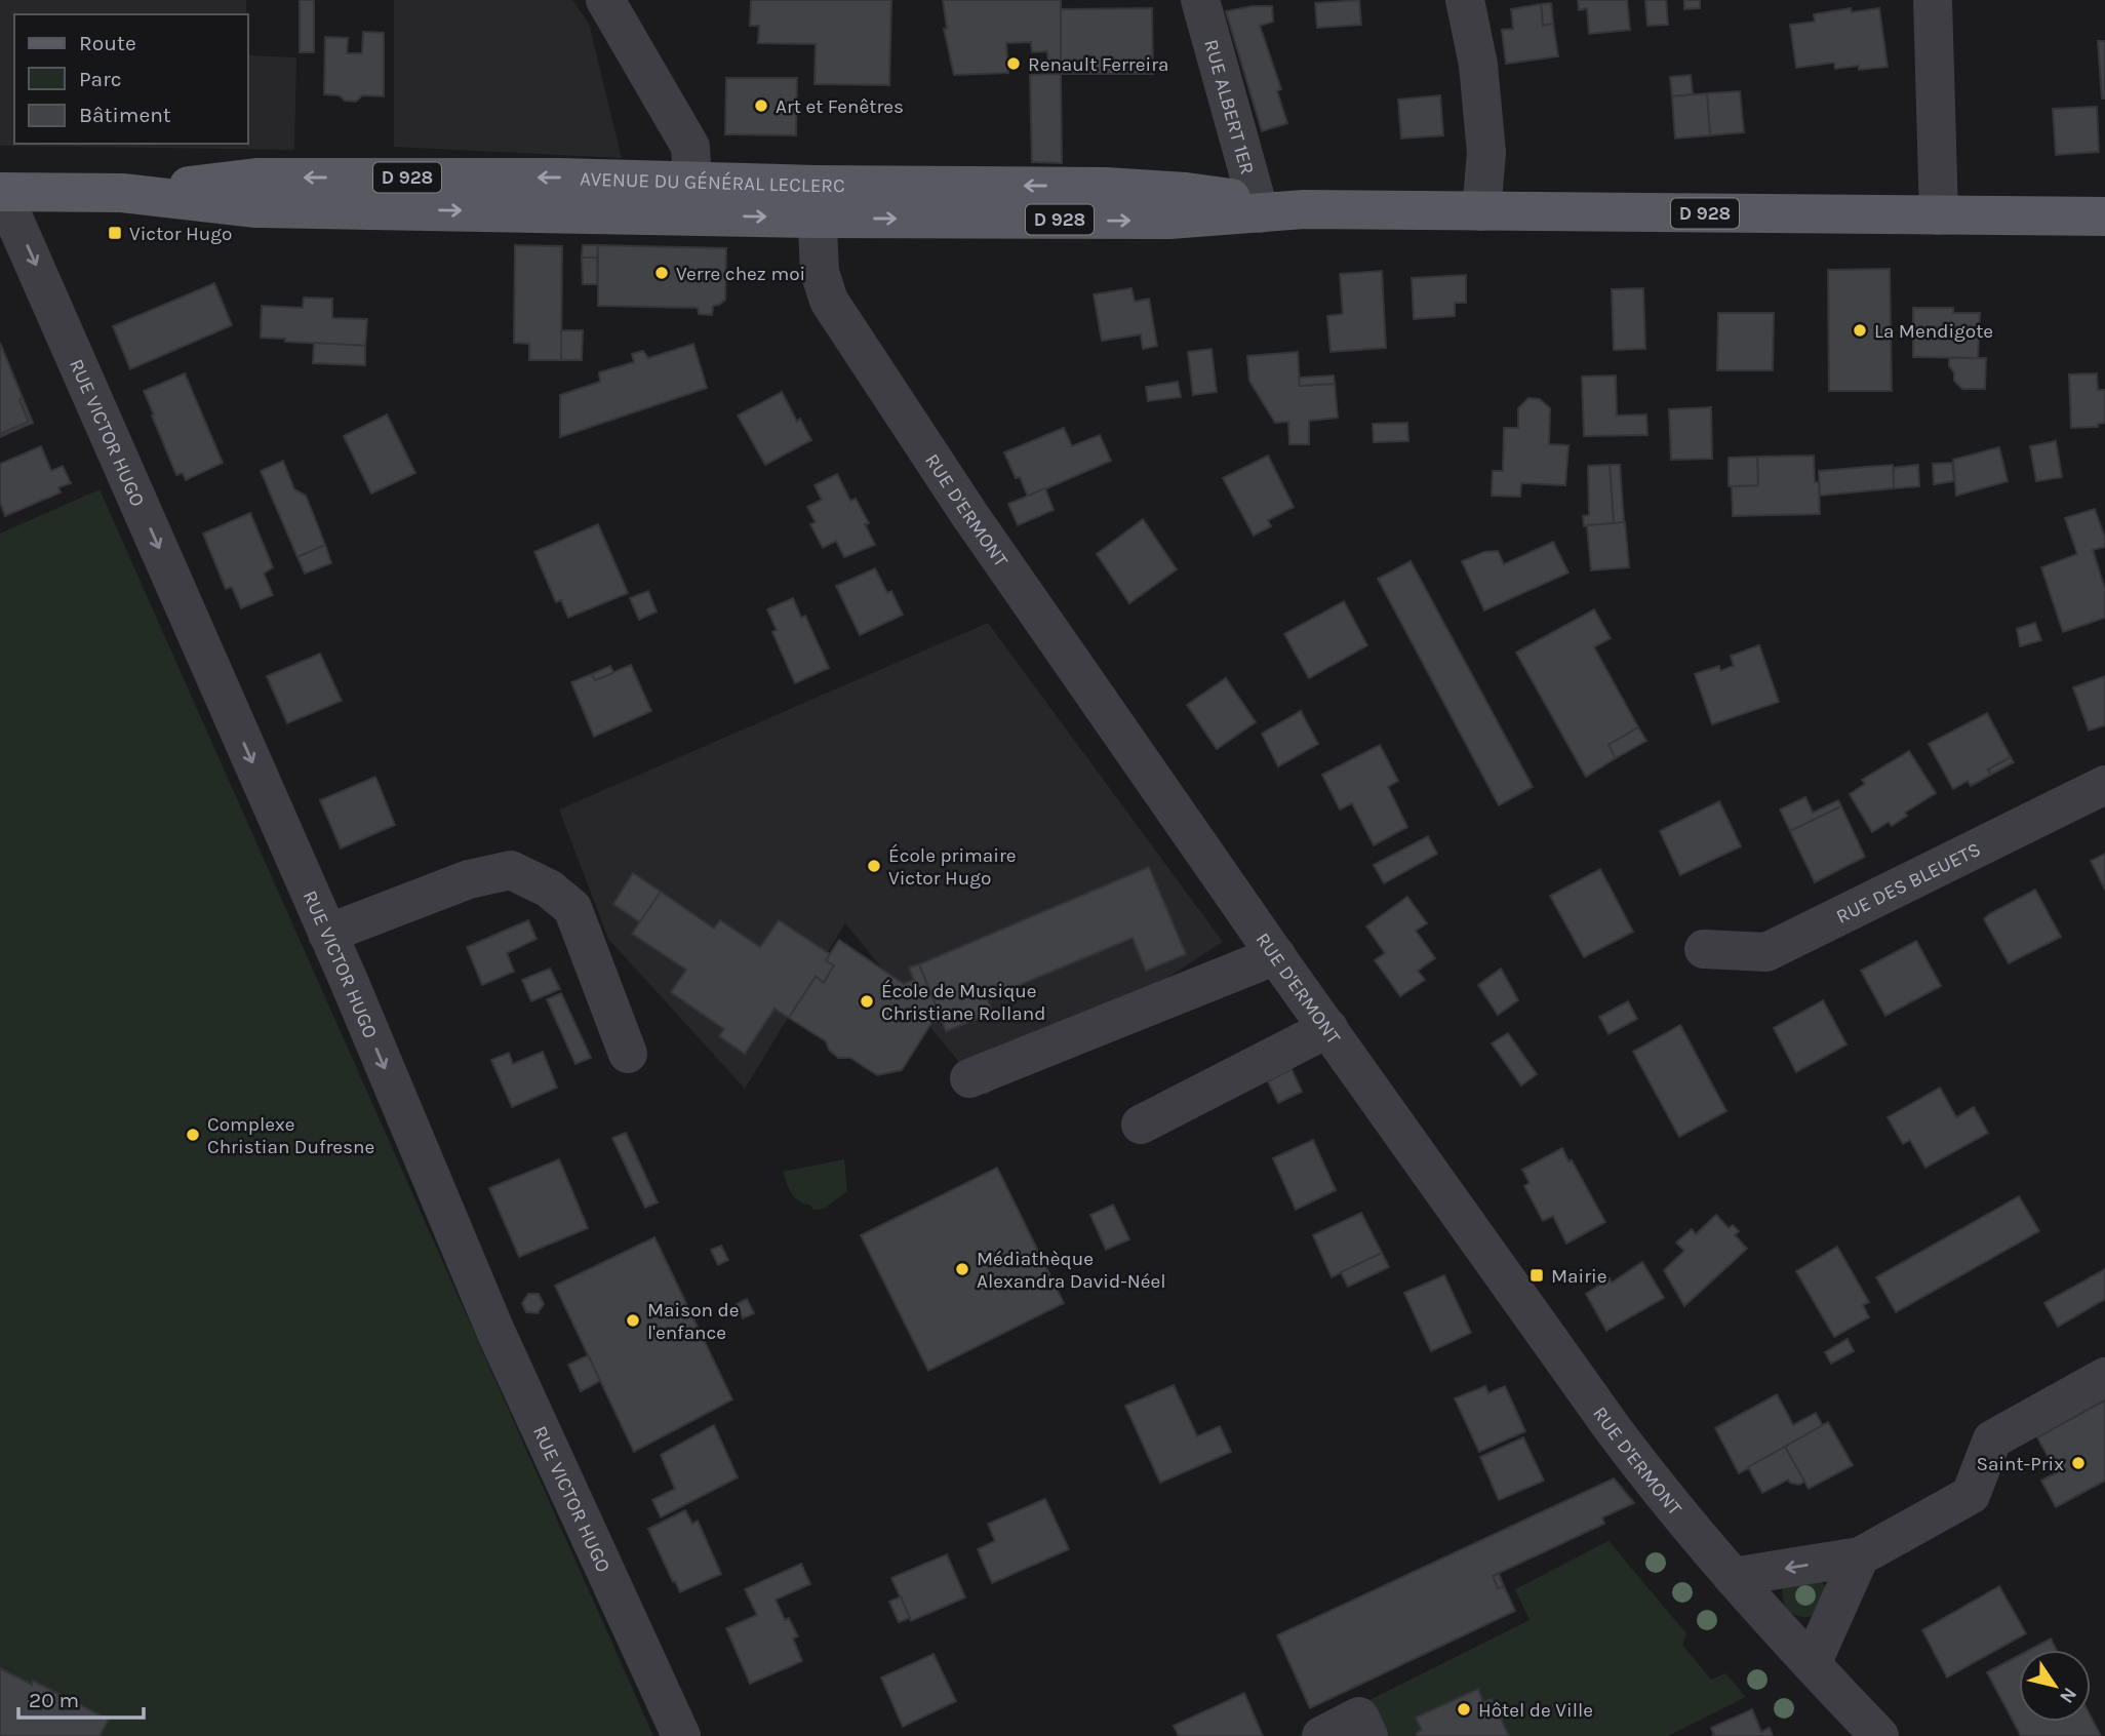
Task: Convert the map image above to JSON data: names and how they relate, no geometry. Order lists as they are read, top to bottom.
{
  "streets": {
    "main road": ["D 928", "AVENUE DU GÉNÉRAL LECLERC"],
    "street": [
      "RUE ALBERT 1ER",
      "RUE VICTOR HUGO",
      "RUE D'ERMONT",
      "RUE DES BLEUETS"
    ]
  },
  "crossings": [
    ["RUE ALBERT 1ER", "AVENUE DU GÉNÉRAL LECLERC"],
    ["AVENUE DU GÉNÉRAL LECLERC", "RUE VICTOR HUGO"],
    ["AVENUE DU GÉNÉRAL LECLERC", "RUE D'ERMONT"]
  ],
  "one_way": ["RUE VICTOR HUGO"],
  "places": {
    "other": [
      "Renault Ferreira",
      "Art et Fenêtres",
      "Verre chez moi",
      "La Mendigote",
      "École primaire Victor Hugo",
      "École de Musique Christiane Rolland",
      "Complexe Christian Dufresne",
      "Médiathèque Alexandra David-Néel",
      "Maison de l'enfance",
      "Saint-Prix",
      "Hôtel de Ville"
    ],
    "transit": ["Victor Hugo", "Mairie"]
  },
  "legend": ["Route", "Parc", "Bâtiment"],
  "scale_bar": "20 m",
  "north": "bottom right"
}
